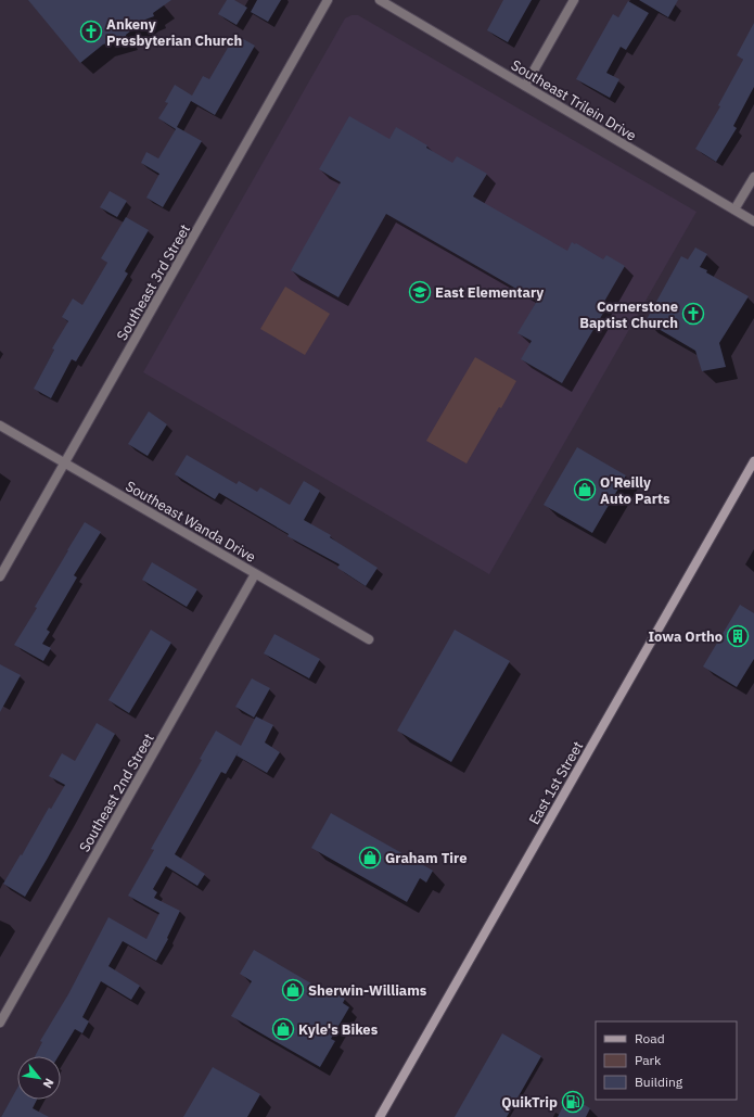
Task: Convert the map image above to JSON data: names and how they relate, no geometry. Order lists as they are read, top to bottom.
{
  "streets": {
    "main road": ["East 1st Street"],
    "street": [
      "Southeast Trilein Drive",
      "Southeast 3rd Street",
      "Southeast Wanda Drive",
      "Southeast 2nd Street"
    ]
  },
  "crossings": [
    ["Southeast 3rd Street", "Southeast Wanda Drive"],
    ["Southeast Wanda Drive", "Southeast 2nd Street"]
  ],
  "places": {
    "church": ["Ankeny Presbyterian Church", "Cornerstone Baptist Church"],
    "school or university": ["East Elementary"],
    "shop": [
      "O'Reilly Auto Parts",
      "Graham Tire",
      "Sherwin-Williams",
      "Kyle's Bikes"
    ],
    "building": ["Iowa Ortho"],
    "fuel station": ["QuikTrip"]
  },
  "legend": ["Road", "Park", "Building"],
  "north": "bottom right"
}
